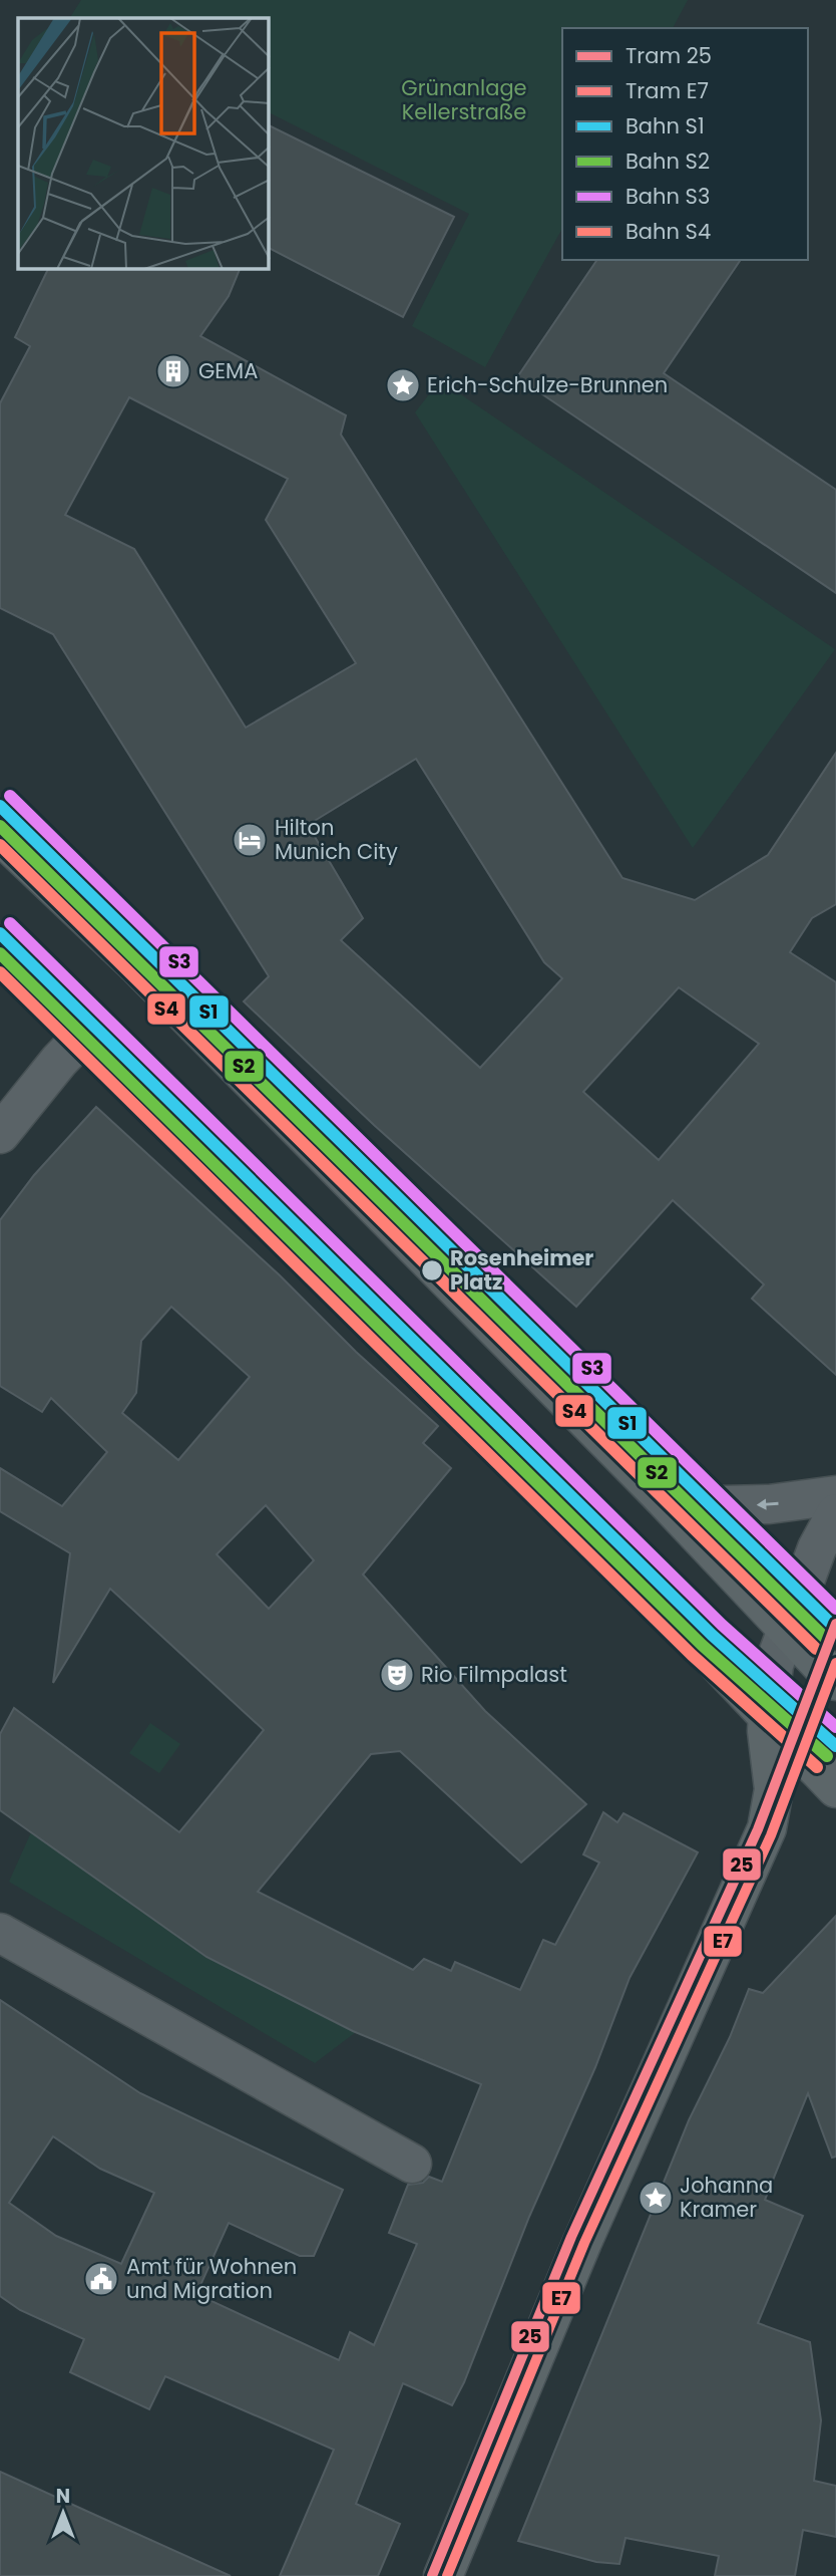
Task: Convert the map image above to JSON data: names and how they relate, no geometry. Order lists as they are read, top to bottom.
{
  "parks": ["Grünanlage Kellerstraße"],
  "places": {
    "building": ["GEMA"],
    "place": ["Erich-Schulze-Brunnen", "Johanna Kramer"],
    "hotel": ["Hilton Munich City"],
    "other": ["Rosenheimer Platz"],
    "theatre": ["Rio Filmpalast"],
    "public building": ["Amt für Wohnen und Migration"]
  },
  "lines": [
    "rail line S3",
    "rail line S1",
    "rail line S2",
    "rail line S4",
    "tram line 25",
    "tram line E7"
  ],
  "legend": [
    "Tram 25",
    "Tram E7",
    "Bahn S1",
    "Bahn S2",
    "Bahn S3",
    "Bahn S4"
  ],
  "north": "top"
}
